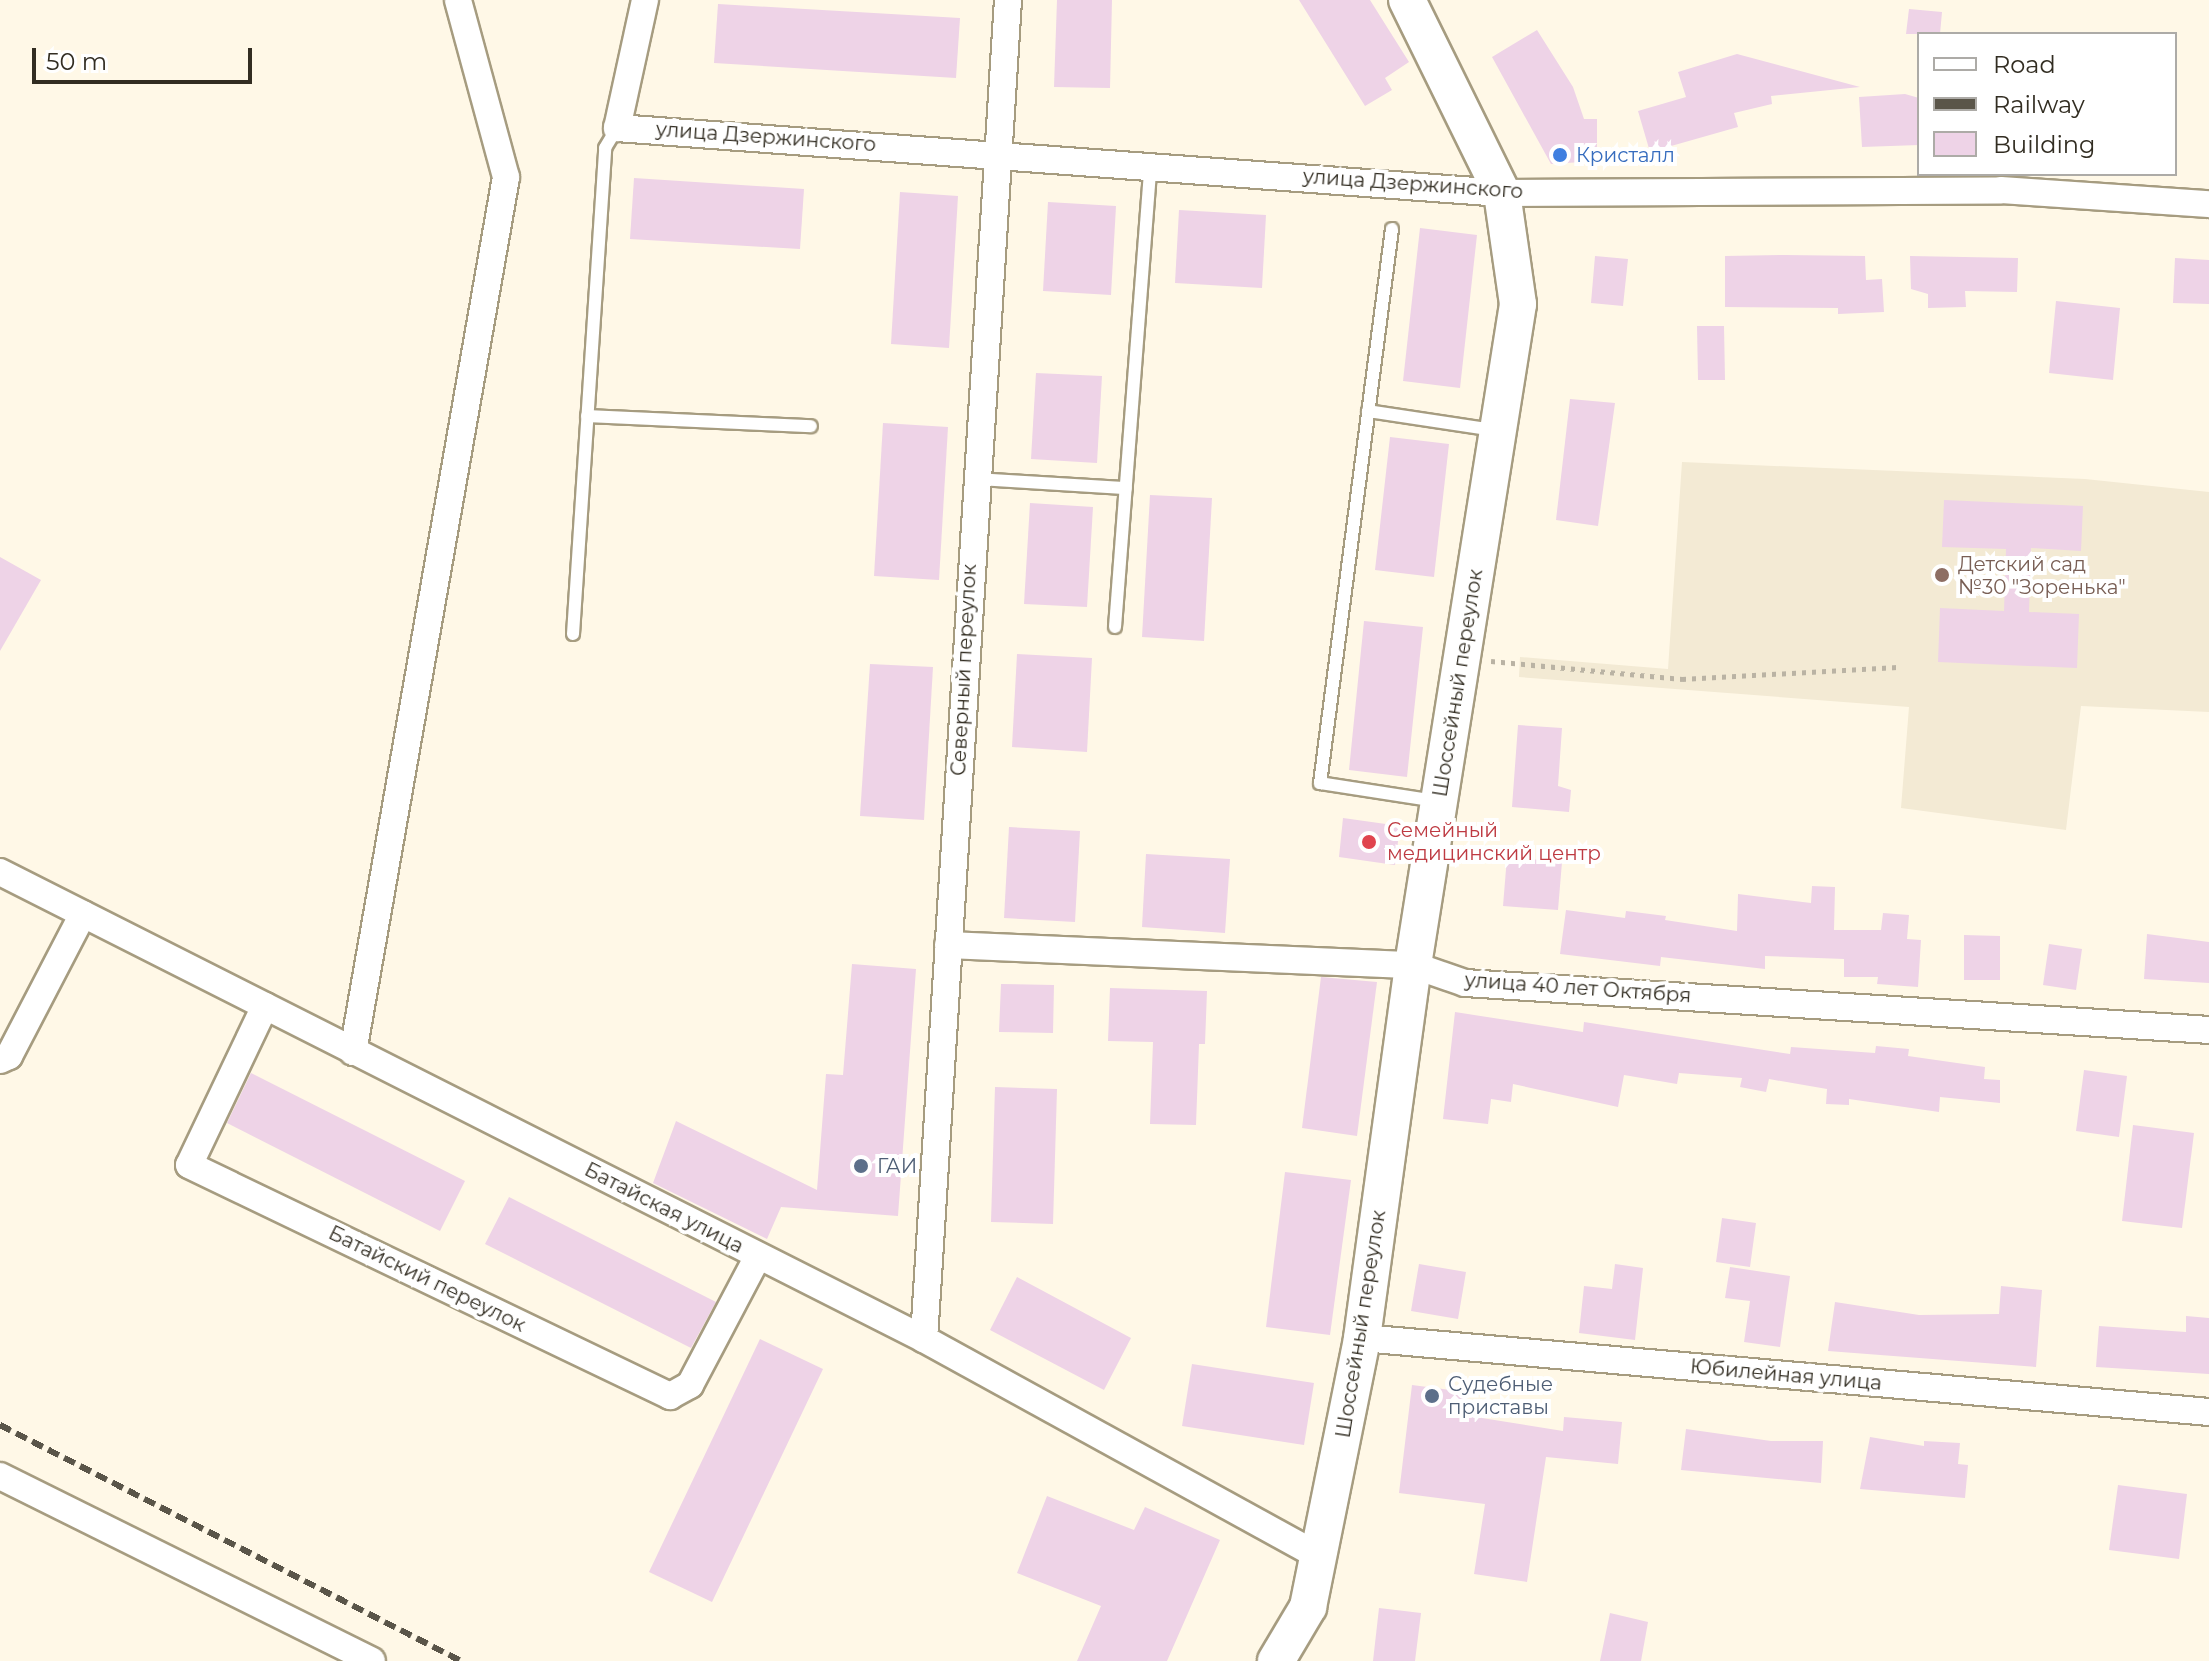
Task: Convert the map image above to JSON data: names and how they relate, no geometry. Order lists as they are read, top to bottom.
{
  "streets": {
    "main road": ["Шоссейный переулок"],
    "street": [
      "улица Дзержинского",
      "Северный переулок",
      "улица 40 лет Октября",
      "Батайская улица",
      "Батайский переулок",
      "Юбилейная улица"
    ]
  },
  "crossings": [
    ["улица Дзержинского", "Северный переулок"],
    ["улица Дзержинского", "Шоссейный переулок"],
    ["Северный переулок", "улица 40 лет Октября"],
    ["Северный переулок", "Батайская улица"],
    ["Шоссейный переулок", "улица 40 лет Октября"],
    ["Шоссейный переулок", "Батайская улица"],
    ["Шоссейный переулок", "Юбилейная улица"],
    ["Батайская улица", "Батайский переулок"]
  ],
  "places": [
    "Кристалл",
    "Детский сад №30 \"Зоренька\"",
    "Семейный медицинский центр",
    "ГАИ",
    "Судебные приставы"
  ],
  "legend": ["Road", "Railway", "Building"],
  "scale_bar": "50 m"
}
